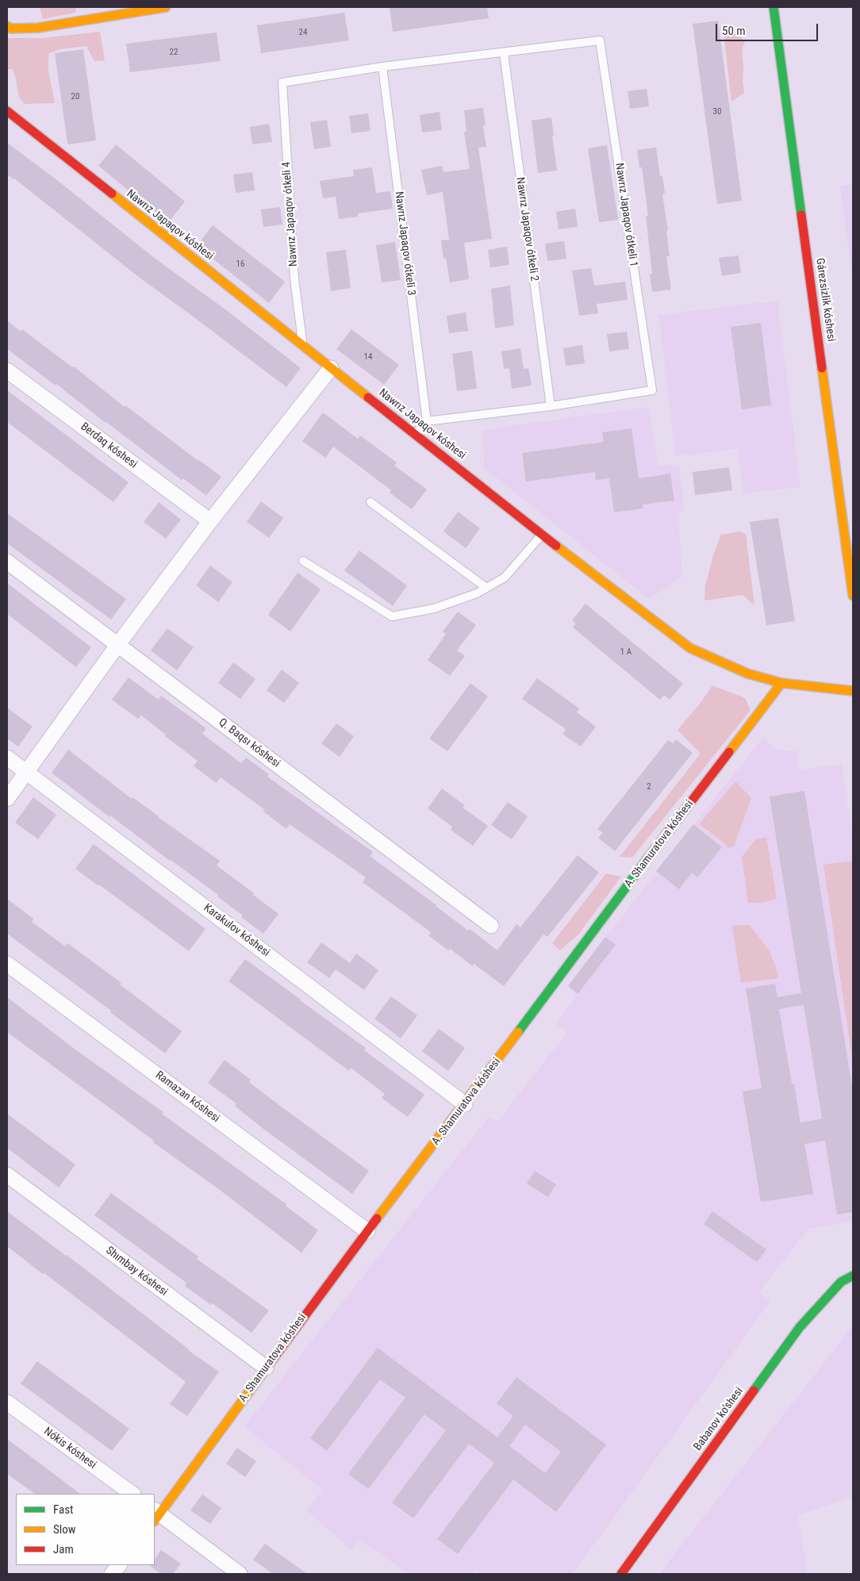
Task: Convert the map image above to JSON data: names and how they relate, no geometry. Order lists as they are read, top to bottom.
{
  "streets": {
    "street": [
      "Nawrız Japaqov kóshesi",
      "Gárezsizlik kóshesi",
      "Berdaq kóshesi",
      "Q. Baqsı kóshesi",
      "A. Shamuratova kóshesi",
      "Karakulov kóshesi",
      "Ramazan kóshesi",
      "Shımbay kóshesi",
      "Babanov ko'shesi",
      "Nókis kóshesi"
    ],
    "lane": [
      "Nawrız Japaqov ótkeli 4",
      "Nawrız Japaqov ótkeli 1",
      "Nawrız Japaqov ótkeli 2",
      "Nawrız Japaqov ótkeli 3"
    ]
  },
  "crossings": [
    ["Nawrız Japaqov ótkeli 4", "Nawrız Japaqov kóshesi"],
    ["Nawrız Japaqov ótkeli 4", "Nawrız Japaqov ótkeli 3"],
    ["Nawrız Japaqov ótkeli 1", "Nawrız Japaqov ótkeli 2"],
    ["Nawrız Japaqov kóshesi", "A. Shamuratova kóshesi"],
    ["A. Shamuratova kóshesi", "Karakulov kóshesi"],
    ["A. Shamuratova kóshesi", "Ramazan kóshesi"],
    ["A. Shamuratova kóshesi", "Shımbay kóshesi"]
  ],
  "house_numbers": [
    "24",
    "22",
    "20",
    "30",
    "16",
    "14",
    "1 А",
    "2"
  ],
  "legend": ["Fast", "Slow", "Jam"],
  "scale_bar": "50 m"
}
